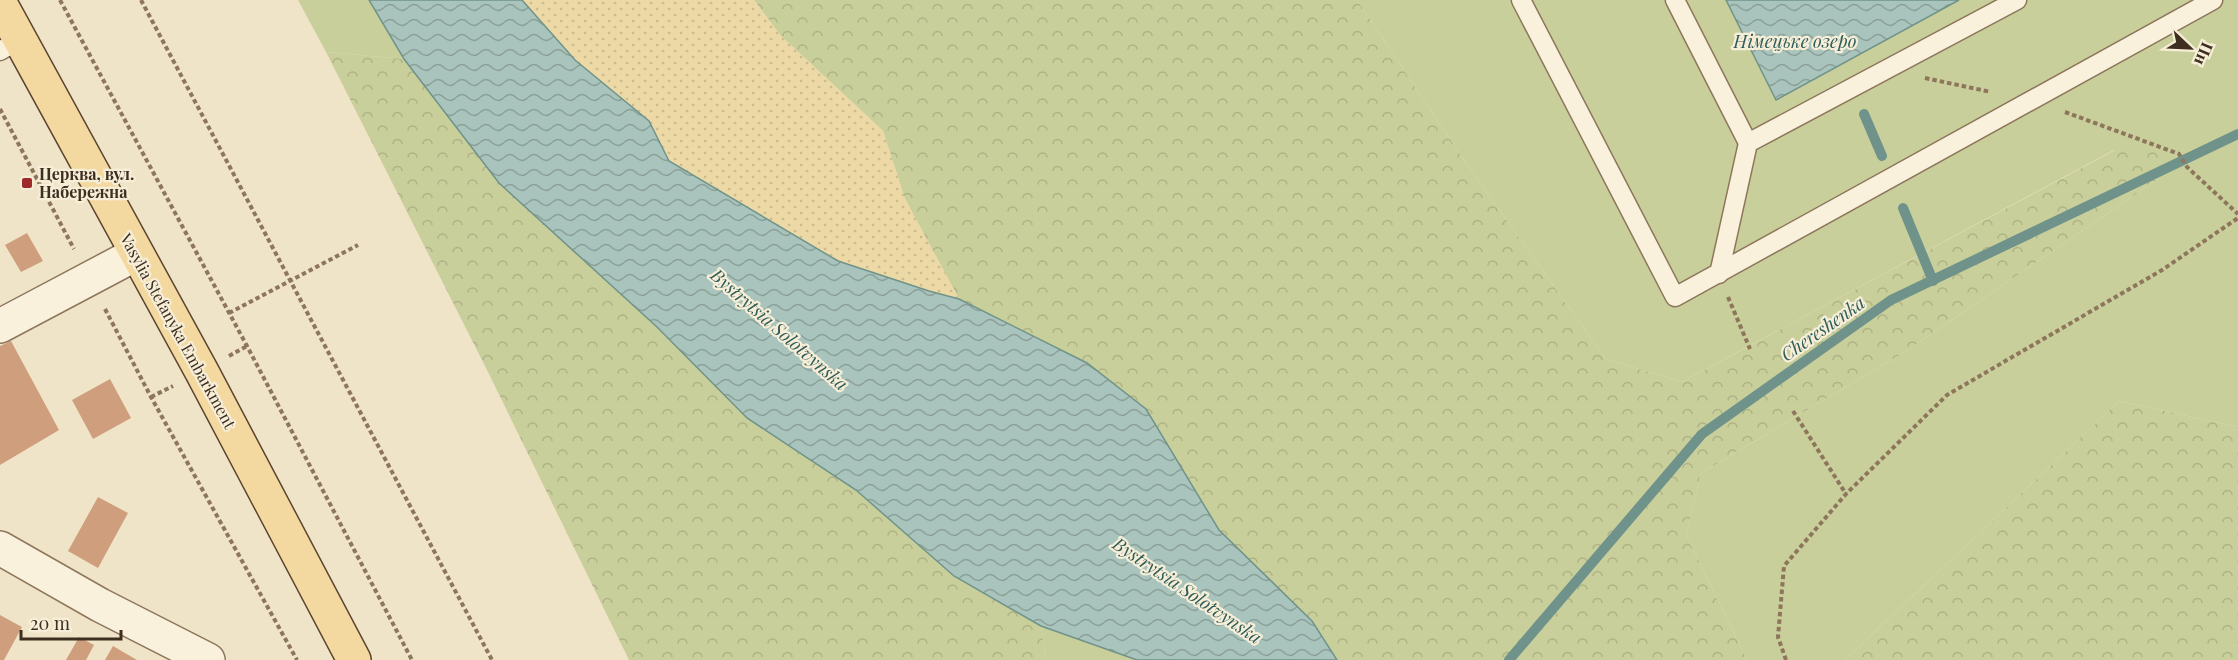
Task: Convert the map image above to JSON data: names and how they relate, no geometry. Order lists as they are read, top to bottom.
{
  "streets": {
    "main road": ["Vasylia Stefanyka Embarkment"]
  },
  "water": ["Німецьке озеро", "Chereshenka", "Bystrytsia Solotvynska"],
  "places": {
    "transit": ["Церква, вул. Набережна"]
  },
  "scale_bar": "20 m",
  "north": "bottom right"
}
